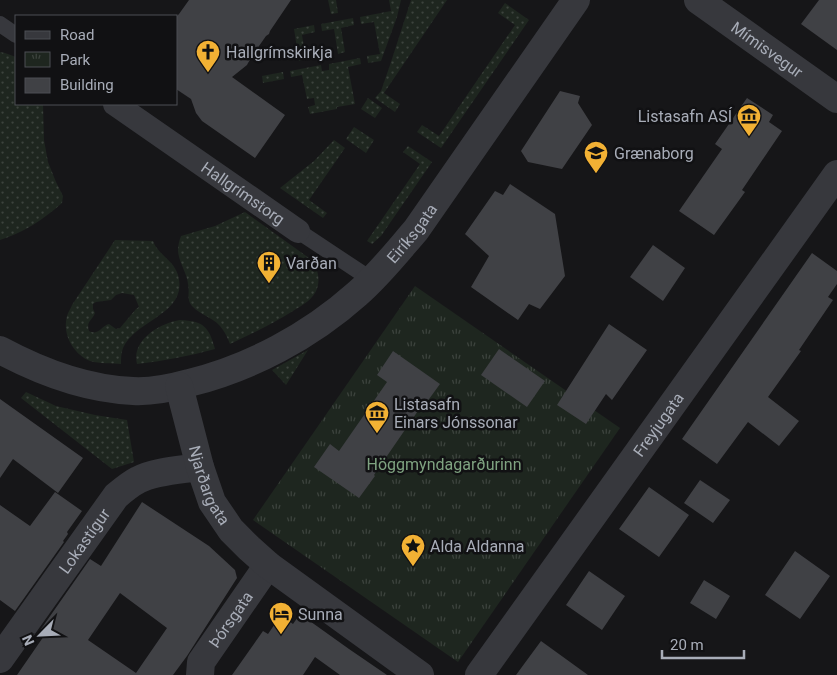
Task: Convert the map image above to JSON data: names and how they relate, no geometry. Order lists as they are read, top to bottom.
{
  "streets": {
    "street": [
      "Mímisvegur",
      "Hallgrímstorg",
      "Eiríksgata",
      "Freyjugata",
      "Njarðargata",
      "Lokastígur",
      "Þórsgata"
    ]
  },
  "crossings": [
    ["Hallgrímstorg", "Eiríksgata"],
    ["Eiríksgata", "Njarðargata"],
    ["Njarðargata", "Lokastígur"],
    ["Njarðargata", "Þórsgata"]
  ],
  "parks": ["Höggmyndagarðurinn"],
  "places": {
    "church": ["Hallgrímskirkja"],
    "museum": ["Listasafn ASÍ", "Listasafn Einars Jónssonar"],
    "school or university": ["Grænaborg"],
    "building": ["Varðan"],
    "place": ["Alda Aldanna"],
    "hotel": ["Sunna"]
  },
  "legend": ["Road", "Park", "Building"],
  "scale_bar": "20 m",
  "north": "bottom left"
}
